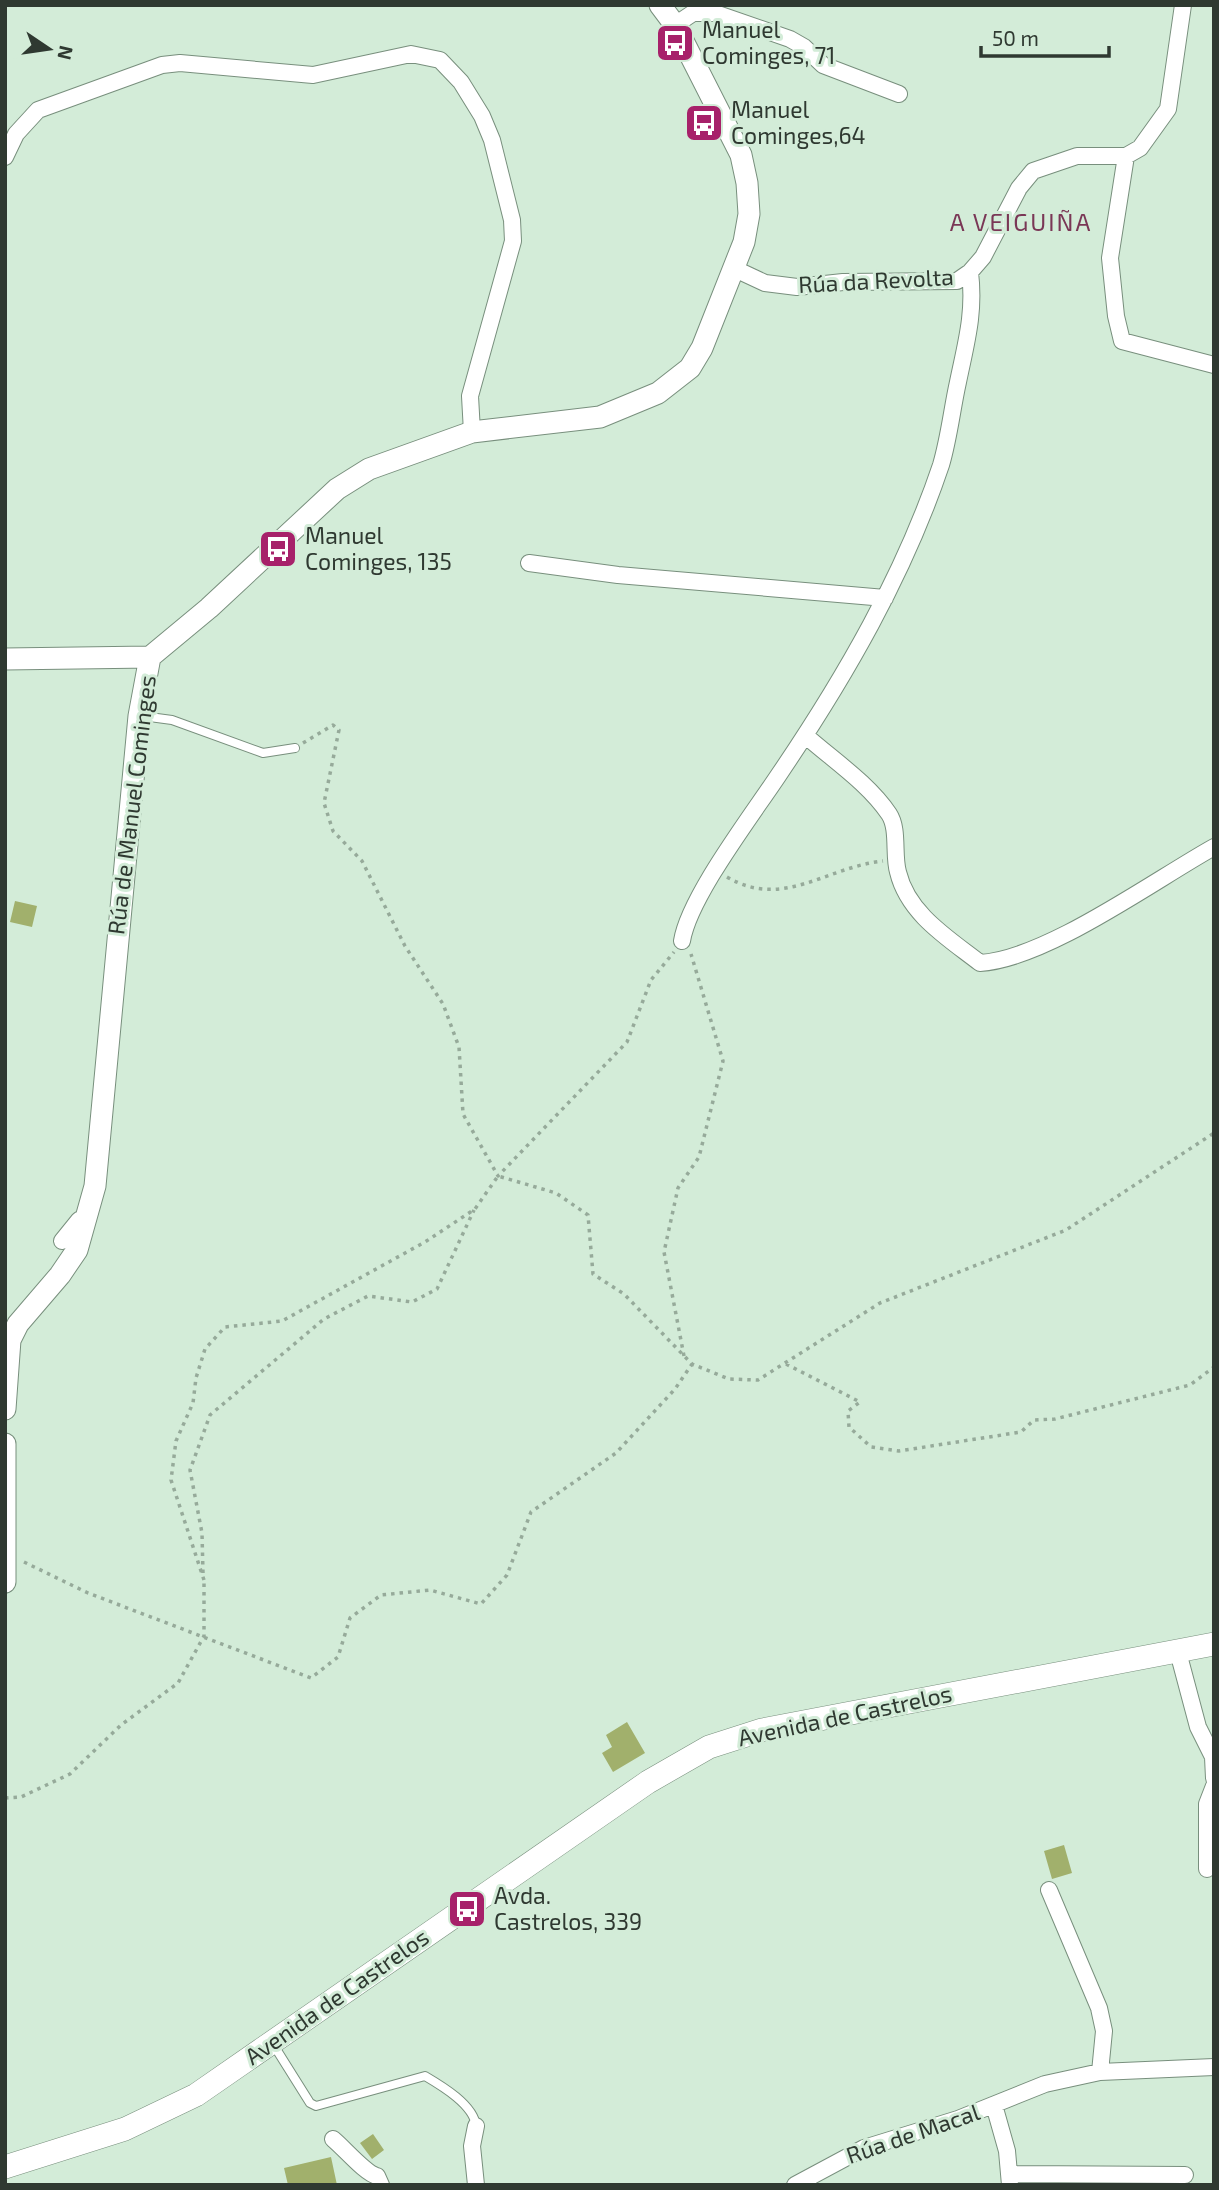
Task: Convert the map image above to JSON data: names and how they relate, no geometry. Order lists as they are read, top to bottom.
{
  "streets": {
    "main road": ["Avenida de Castrelos"],
    "street": ["Rúa da Revolta", "Rúa de Manuel Cominges", "Rúa de Macal"]
  },
  "crossings": [
    ["Rúa da Revolta", "Rúa de Manuel Cominges"]
  ],
  "districts": ["A VEIGUIÑA"],
  "places": {
    "bus stop": [
      "Manuel Cominges, 71",
      "Manuel Cominges,64",
      "Manuel Cominges, 135",
      "Avda. Castrelos, 339"
    ]
  },
  "scale_bar": "50 m",
  "north": "right"
}
